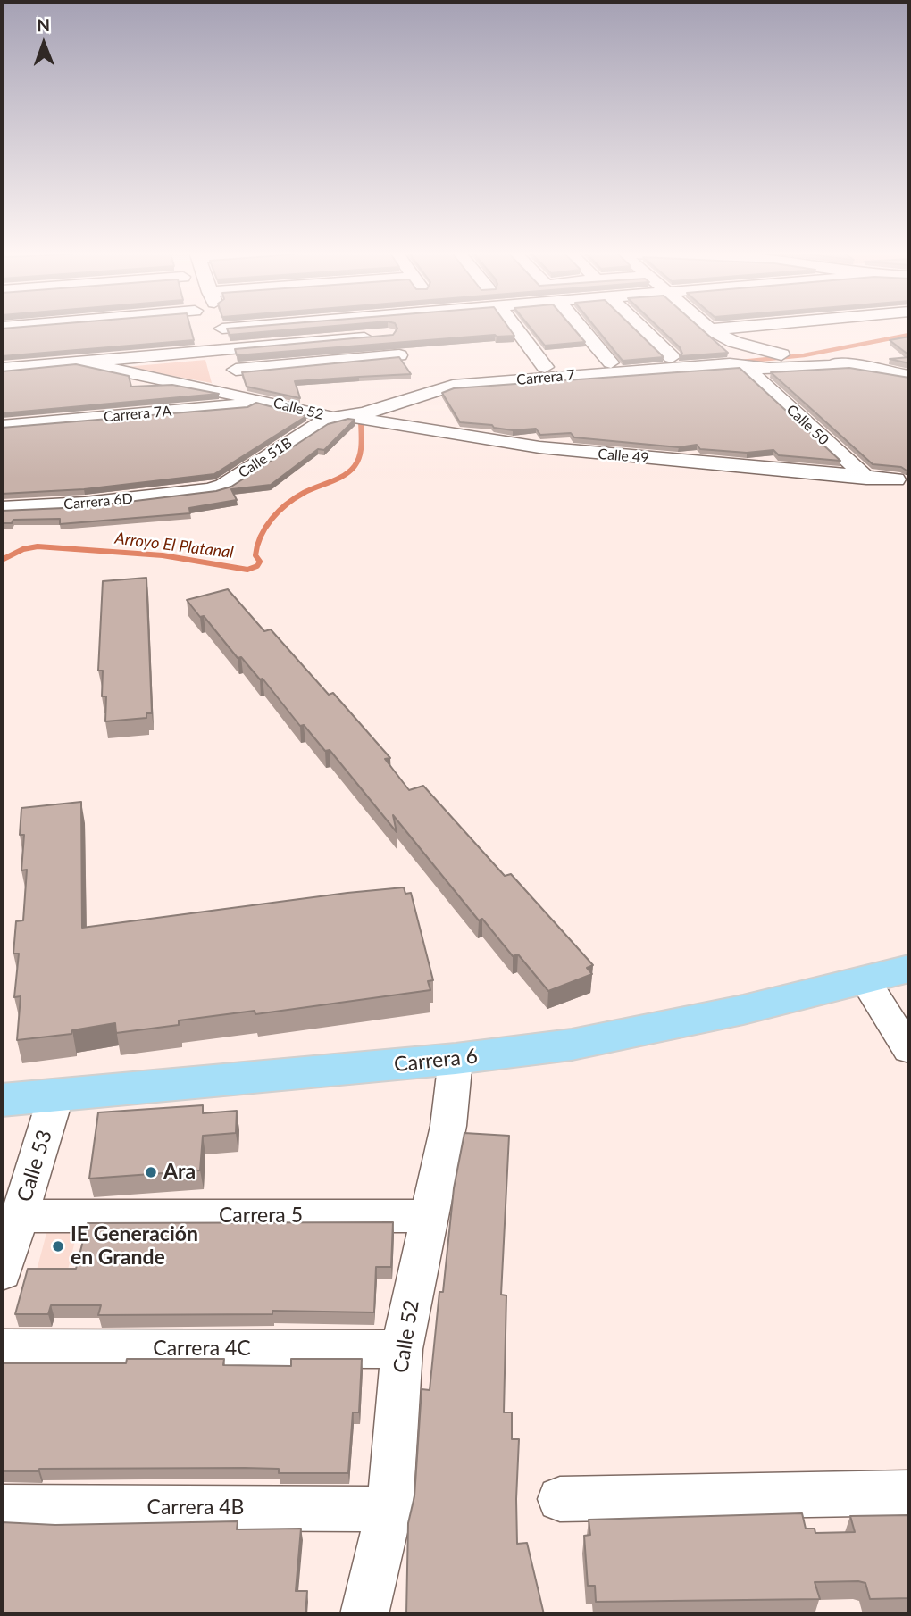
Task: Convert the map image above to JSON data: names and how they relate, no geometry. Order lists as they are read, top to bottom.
{
  "streets": {
    "main road": ["Carrera 6"],
    "street": [
      "Carrera 7",
      "Calle 52",
      "Carrera 7A",
      "Calle 50",
      "Calle 49",
      "Calle 51B",
      "Carrera 6D",
      "Calle 53",
      "Carrera 5",
      "Carrera 4C",
      "Carrera 4B"
    ]
  },
  "crossings": [
    ["Carrera 7", "Calle 52"],
    ["Carrera 7", "Calle 49"],
    ["Calle 52", "Carrera 7A"],
    ["Calle 52", "Calle 49"],
    ["Calle 52", "Calle 51B"],
    ["Calle 52", "Carrera 6"],
    ["Calle 52", "Carrera 5"],
    ["Calle 52", "Carrera 4C"],
    ["Calle 52", "Carrera 4B"],
    ["Calle 50", "Calle 49"],
    ["Calle 51B", "Carrera 6D"],
    ["Carrera 6", "Calle 53"],
    ["Calle 53", "Carrera 5"]
  ],
  "water": ["Arroyo El Platanal"],
  "places": ["Ara", "IE Generación en Grande"],
  "north": "top"
}
